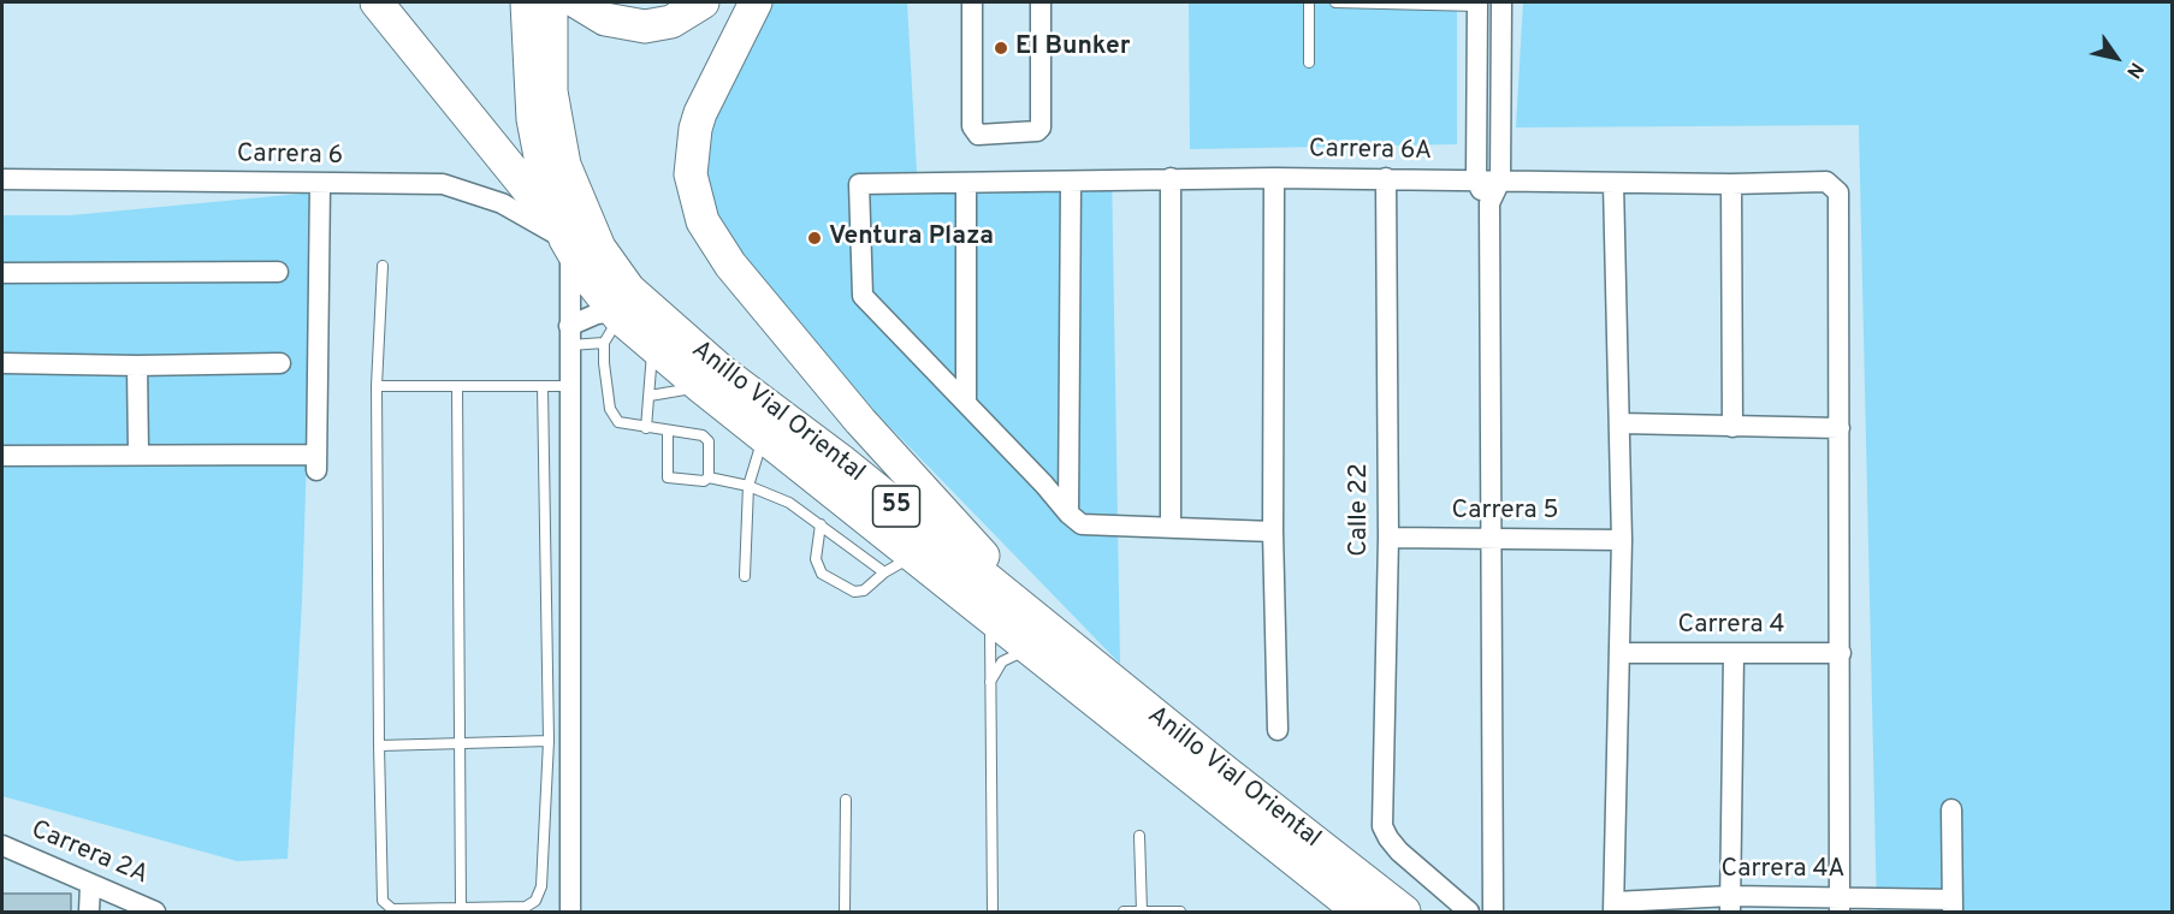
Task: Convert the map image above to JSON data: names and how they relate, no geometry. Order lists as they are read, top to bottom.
{
  "streets": {
    "highway": ["Anillo Vial Oriental", "55"],
    "street": [
      "Carrera 6A",
      "Carrera 6",
      "Calle 22",
      "Carrera 5",
      "Carrera 4",
      "Carrera 2A",
      "Carrera 4A"
    ]
  },
  "crossings": [
    ["Carrera 6A", "Calle 22"],
    ["Carrera 6", "Anillo Vial Oriental"],
    ["Calle 22", "Carrera 5"]
  ],
  "places": ["El Bunker", "Ventura Plaza"],
  "north": "bottom right"
}
